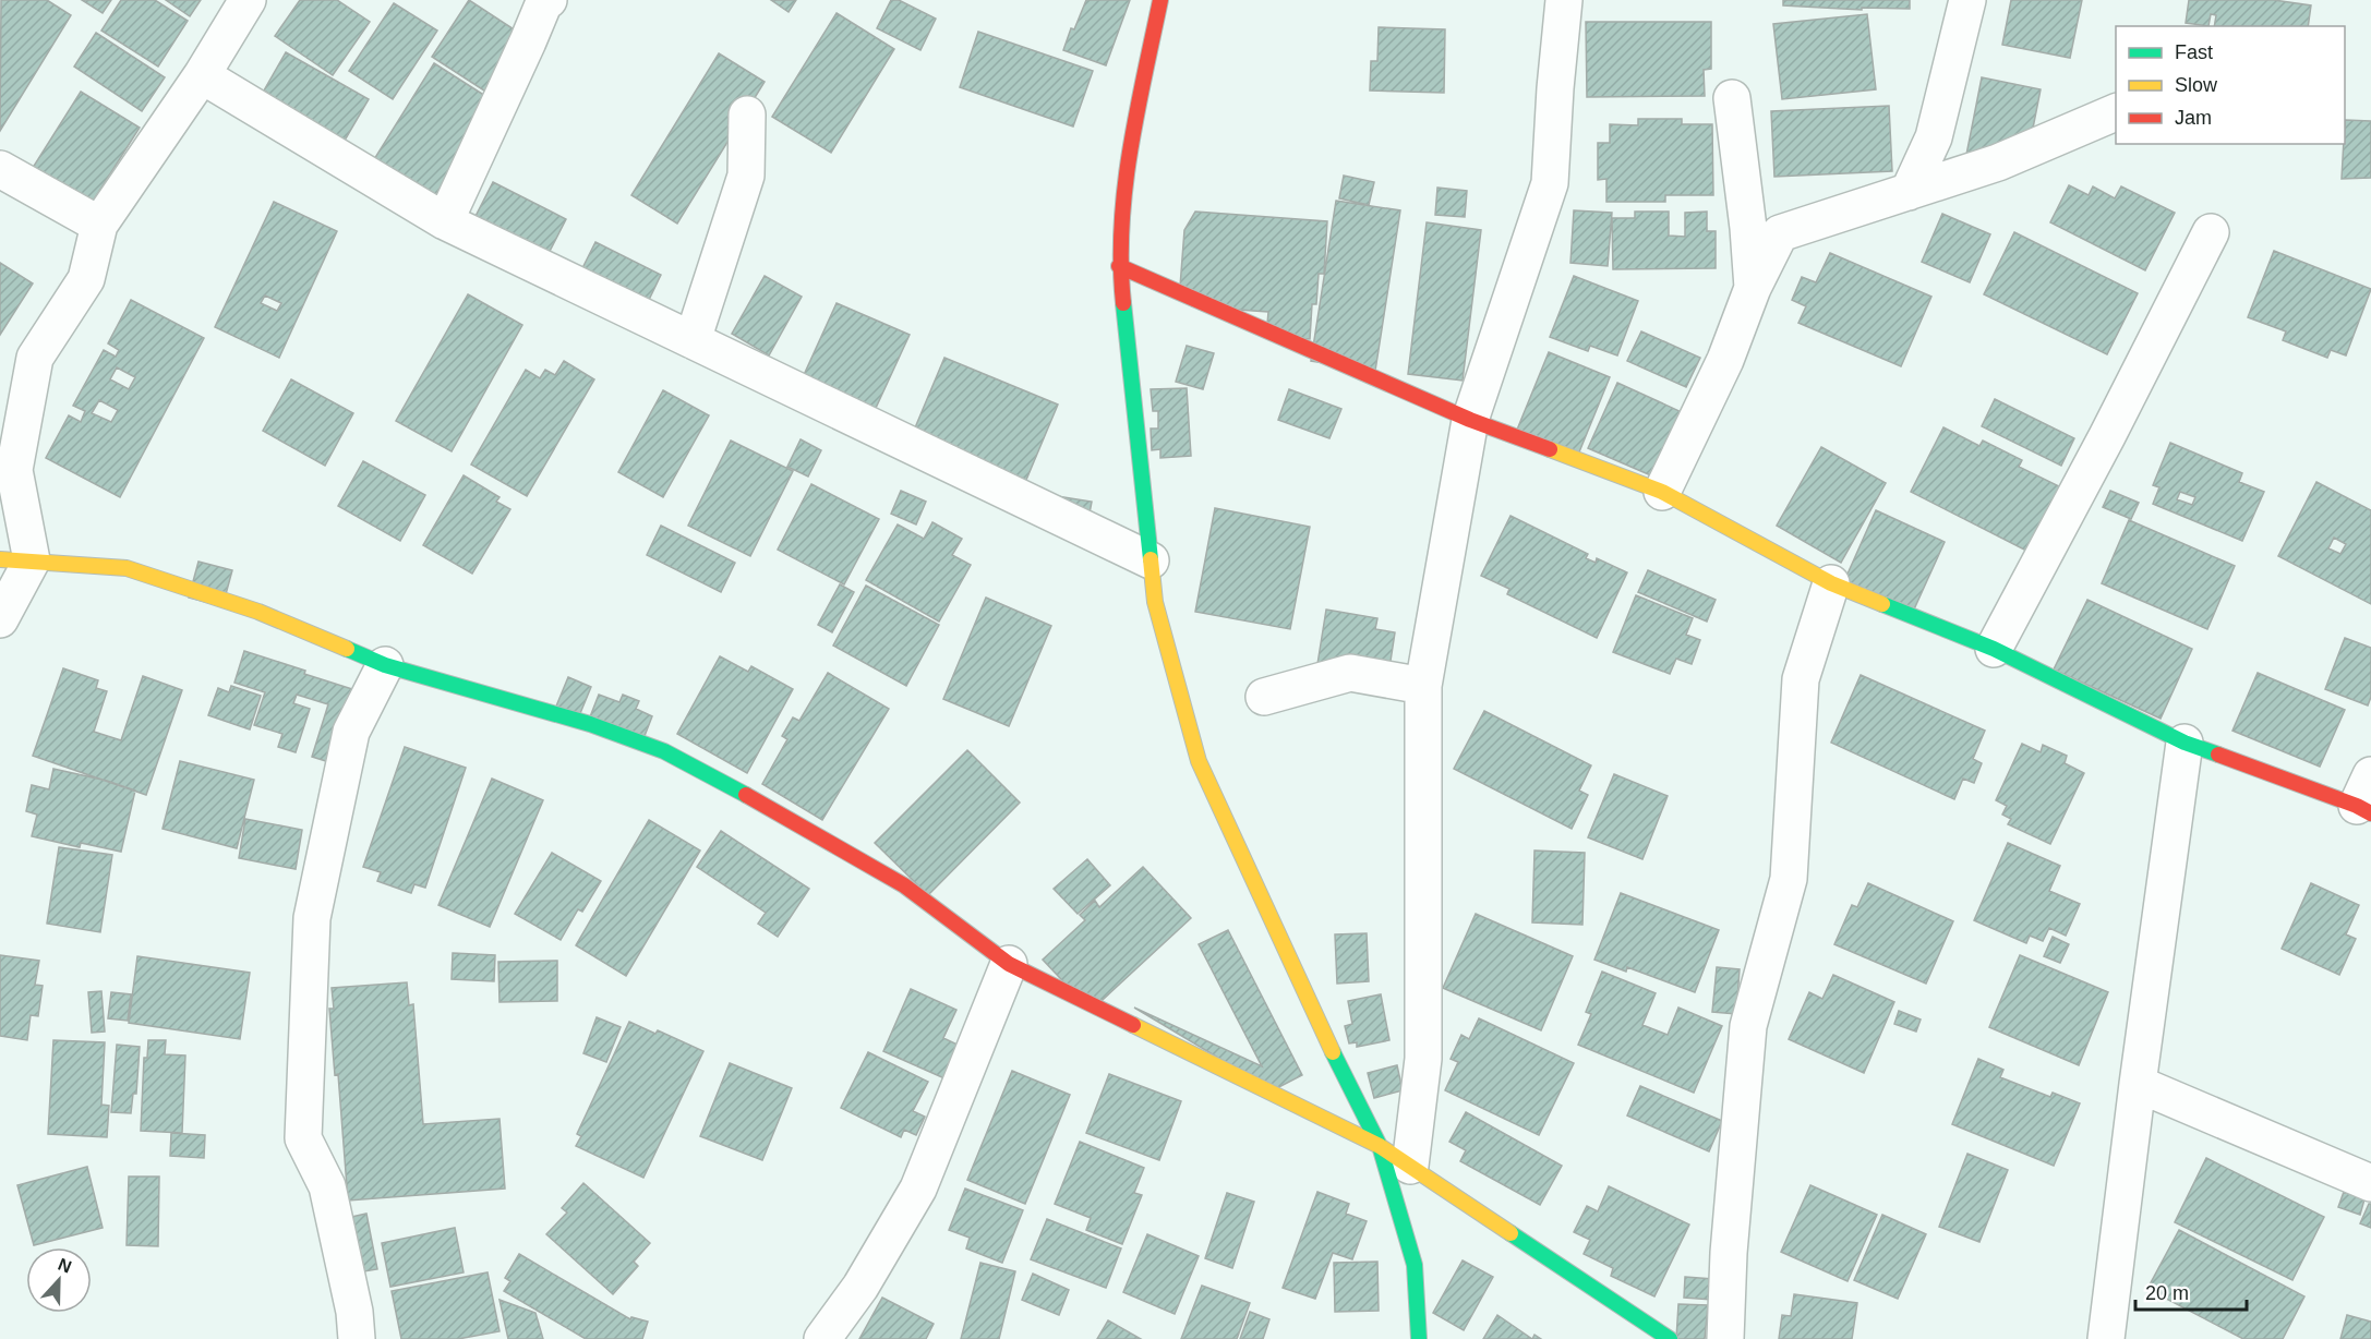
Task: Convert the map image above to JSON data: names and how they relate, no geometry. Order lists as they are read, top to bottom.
{
  "legend": ["Fast", "Slow", "Jam"],
  "scale_bar": "20 m",
  "north": "top"
}
